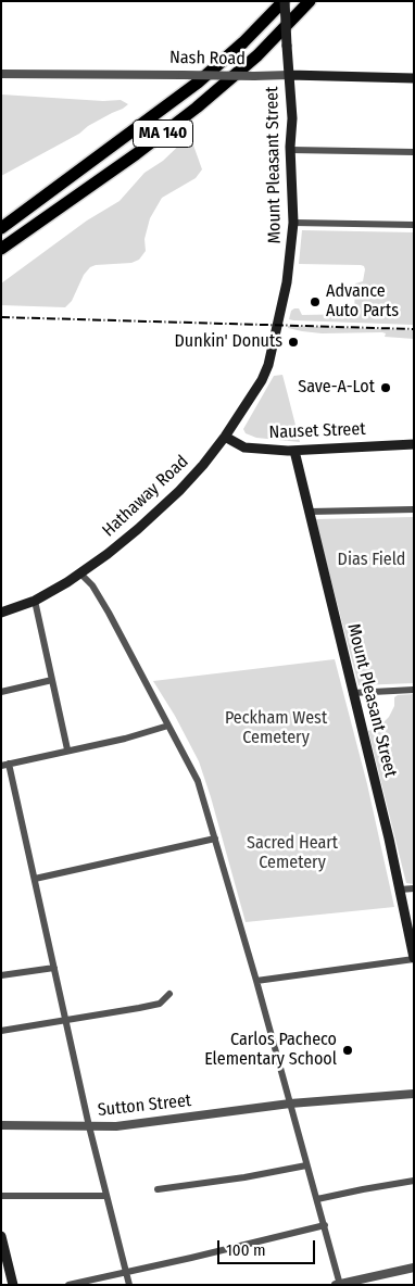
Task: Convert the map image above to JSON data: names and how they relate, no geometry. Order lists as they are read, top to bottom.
{
  "streets": {
    "highway": ["MA 140"],
    "main road": [
      "Nash Road",
      "Mount Pleasant Street",
      "Nauset Street",
      "Hathaway Road"
    ],
    "street": ["Sutton Street"]
  },
  "crossings": [
    ["Nash Road", "Mount Pleasant Street"],
    ["MA 140", "Mount Pleasant Street"],
    ["Mount Pleasant Street", "Nauset Street"],
    ["Mount Pleasant Street", "Hathaway Road"],
    ["Nauset Street", "Hathaway Road"]
  ],
  "parks": ["Dias Field", "Peckham West Cemetery", "Sacred Heart Cemetery"],
  "places": [
    "Advance Auto Parts",
    "Dunkin' Donuts",
    "Save-A-Lot",
    "Carlos Pacheco Elementary School"
  ],
  "scale_bar": "100 m"
}
